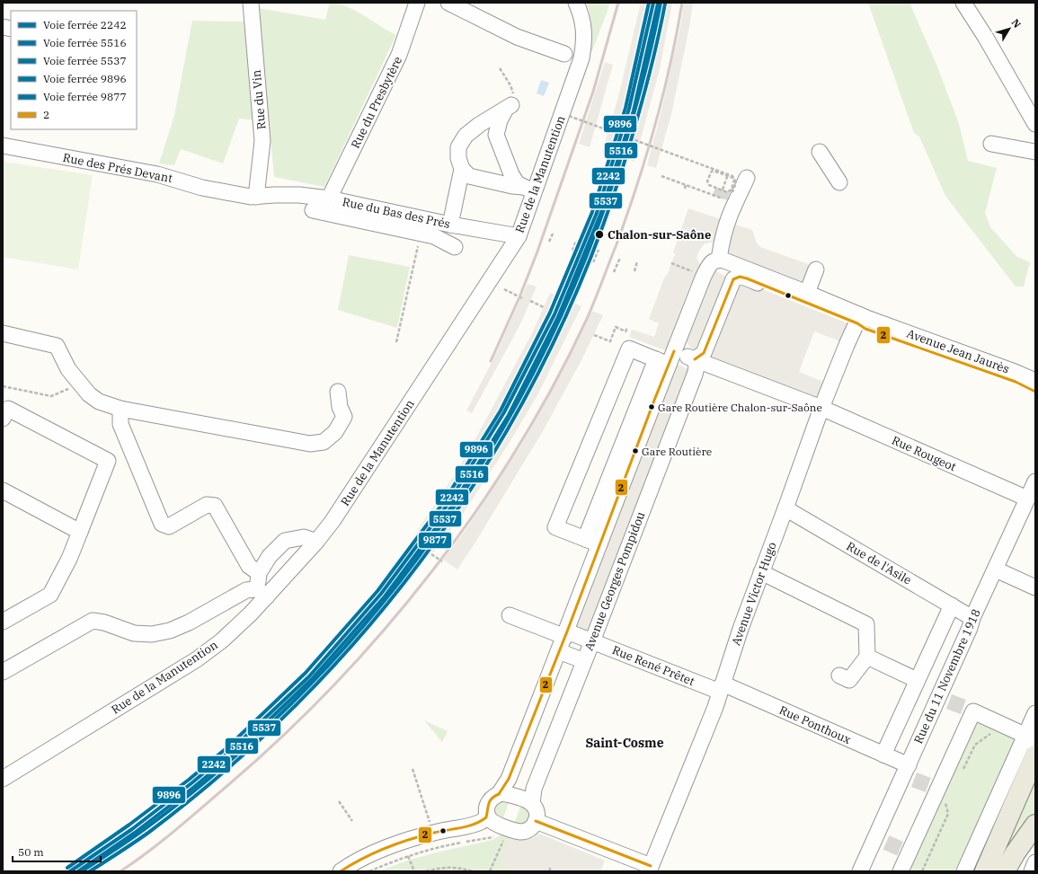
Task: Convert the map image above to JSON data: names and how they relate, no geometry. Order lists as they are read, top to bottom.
{
  "streets": {
    "street": [
      "Rue du Vin",
      "Rue du Presbytère",
      "Rue des Prés Devant",
      "Rue de la Manutention",
      "Rue du Bas des Prés",
      "Avenue Jean Jaurès",
      "Rue Rougeot",
      "Rue de l'Asile",
      "Avenue Georges Pompidou",
      "Avenue Victor Hugo",
      "Rue René Prêtet",
      "Rue du 11 Novembre 1918",
      "Rue Ponthoux"
    ]
  },
  "crossings": [
    ["Rue du Vin", "Rue des Prés Devant"],
    ["Rue du Presbytère", "Rue du Bas des Prés"],
    ["Rue des Prés Devant", "Rue du Bas des Prés"],
    ["Rue de la Manutention", "Rue du Bas des Prés"],
    ["Avenue Jean Jaurès", "Avenue Victor Hugo"],
    ["Rue Rougeot", "Avenue Georges Pompidou"],
    ["Rue Rougeot", "Avenue Victor Hugo"],
    ["Rue Rougeot", "Rue du 11 Novembre 1918"],
    ["Rue de l'Asile", "Avenue Victor Hugo"],
    ["Rue de l'Asile", "Rue du 11 Novembre 1918"],
    ["Avenue Georges Pompidou", "Rue René Prêtet"],
    ["Avenue Victor Hugo", "Rue René Prêtet"],
    ["Avenue Victor Hugo", "Rue Ponthoux"],
    ["Rue René Prêtet", "Rue Ponthoux"],
    ["Rue du 11 Novembre 1918", "Rue Ponthoux"]
  ],
  "districts": ["Saint-Cosme"],
  "places": ["Chalon-sur-Saône", "Gare Routière Chalon-sur-Saône", "Gare Routière"],
  "lines": [
    "rail line 2242",
    "rail line 5537",
    "rail line 9896",
    "rail line 5516",
    "rail line 9877",
    "transit line 2"
  ],
  "legend": [
    "Voie ferrée 2242",
    "Voie ferrée 5516",
    "Voie ferrée 5537",
    "Voie ferrée 9896",
    "Voie ferrée 9877",
    "2"
  ],
  "scale_bar": "50 m",
  "north": "top right"
}
